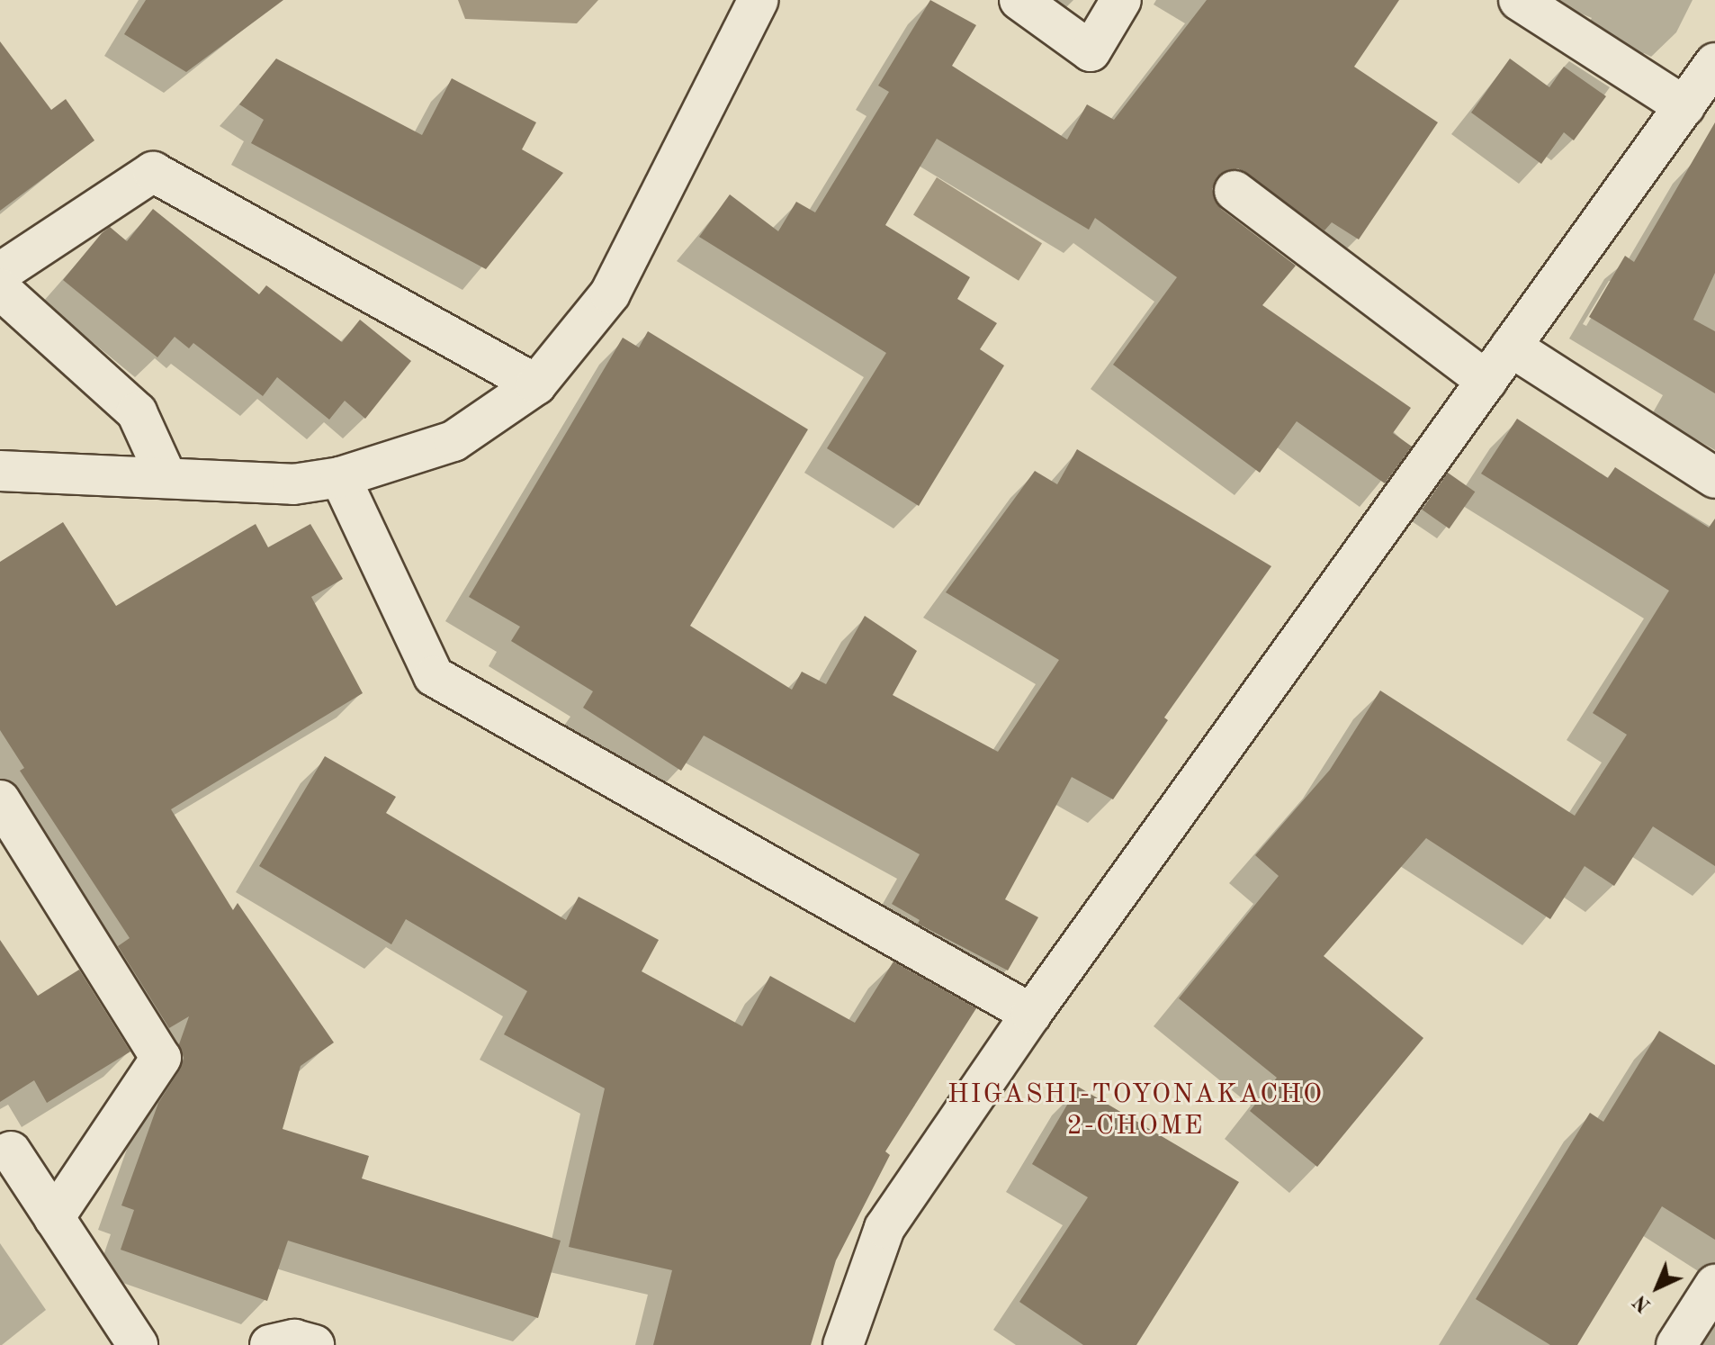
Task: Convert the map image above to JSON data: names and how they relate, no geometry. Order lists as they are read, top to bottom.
{
  "districts": ["HIGASHI-TOYONAKACHO 2-CHOME"],
  "north": "bottom left"
}
